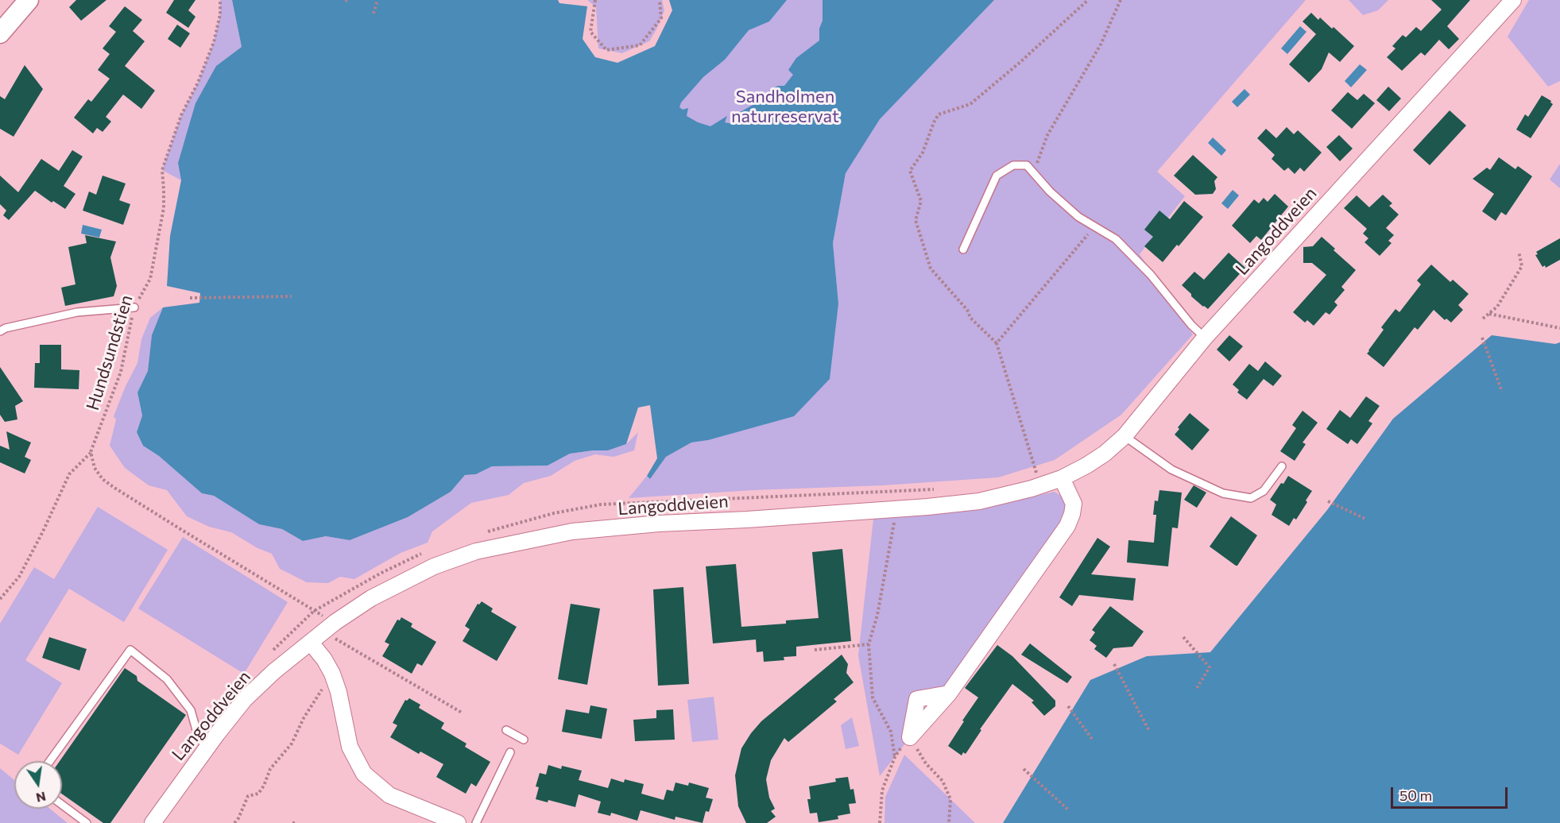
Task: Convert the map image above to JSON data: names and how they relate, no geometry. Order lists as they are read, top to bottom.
{
  "streets": {
    "street": ["Langoddveien"],
    "path": ["Hundsundstien"]
  },
  "parks": ["Sandholmen naturreservat"],
  "scale_bar": "50 m",
  "north": "bottom"
}
